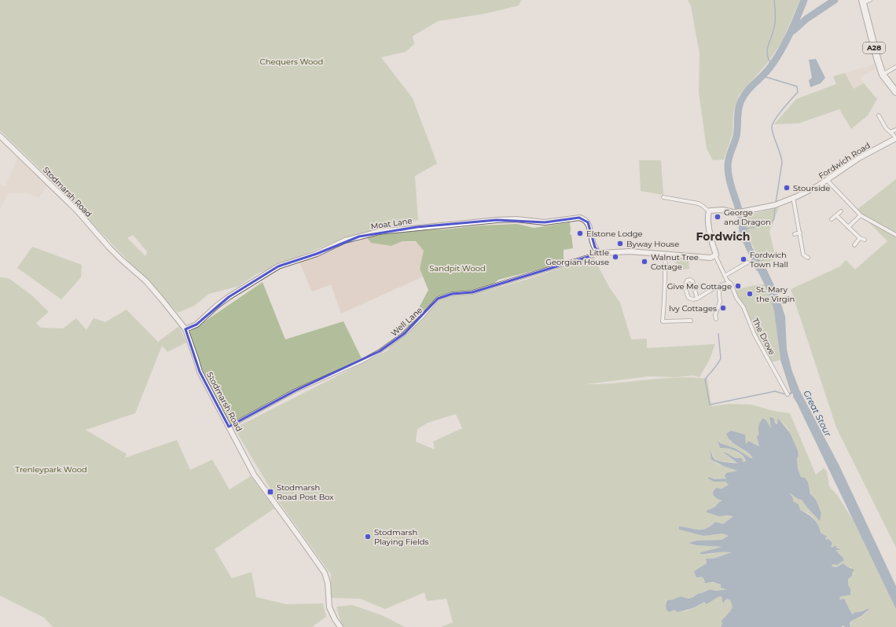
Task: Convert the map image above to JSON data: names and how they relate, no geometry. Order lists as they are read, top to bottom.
{
  "streets": {
    "highway": ["A28"],
    "street": [
      "Fordwich Road",
      "Stodmarsh Road",
      "Moat Lane",
      "Well Lane",
      "The Drove"
    ]
  },
  "crossings": [
    ["Stodmarsh Road", "Moat Lane"],
    ["Stodmarsh Road", "Well Lane"],
    ["Moat Lane", "Well Lane"]
  ],
  "districts": ["Fordwich"],
  "water": ["Great Stour"],
  "parks": ["Chequers Wood", "Sandpit Wood", "Trenleypark Wood"],
  "places": {
    "other": [
      "Stourside",
      "George and Dragon",
      "Elstone Lodge",
      "Byway House",
      "Little Georgian House",
      "Fordwich Town Hall",
      "Walnut Tree Cottage",
      "Give Me Cottage",
      "St. Mary the Virgin",
      "Ivy Cottages",
      "Stodmarsh Playing Fields"
    ],
    "transit": ["Stodmarsh Road Post Box"]
  }
}
